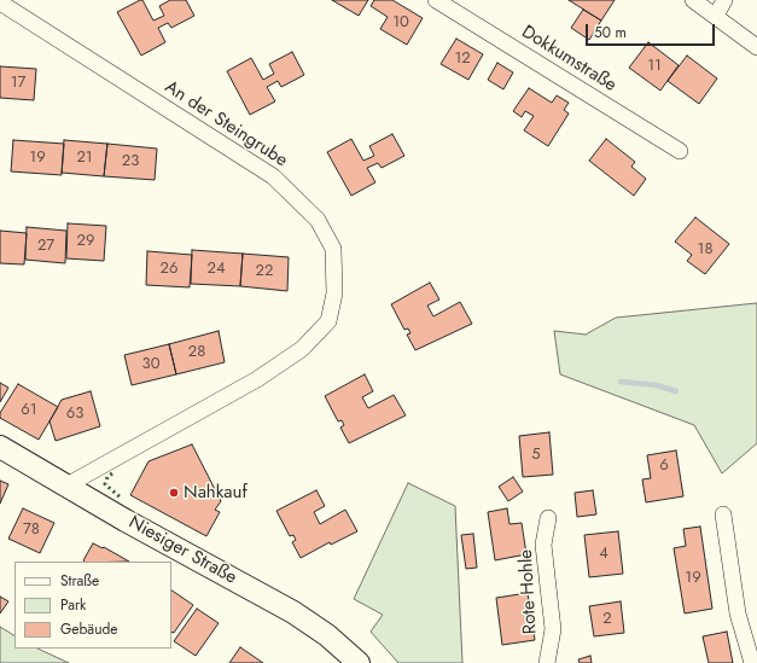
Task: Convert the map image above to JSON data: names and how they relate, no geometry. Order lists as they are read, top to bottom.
{
  "streets": {
    "main road": ["Niesiger Straße"],
    "street": ["Dokkumstraße", "An der Steingrube", "Rote Hohle"]
  },
  "crossings": [
    ["An der Steingrube", "Niesiger Straße"]
  ],
  "places": ["Nahkauf"],
  "house_numbers": [
    "10",
    "12",
    "11",
    "17",
    "19",
    "21",
    "23",
    "29",
    "27",
    "18",
    "26",
    "24",
    "22",
    "28",
    "30",
    "61",
    "63",
    "5",
    "6",
    "78",
    "4",
    "19",
    "2"
  ],
  "legend": ["Straße", "Park", "Gebäude"],
  "scale_bar": "50 m"
}
